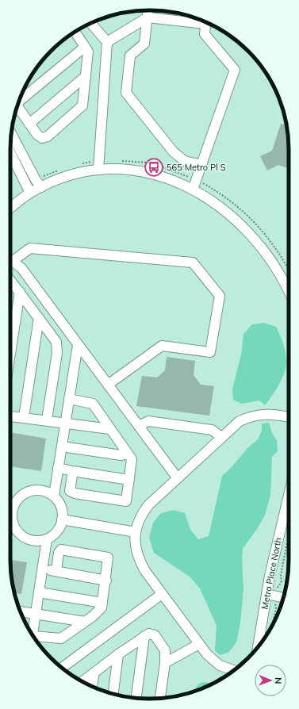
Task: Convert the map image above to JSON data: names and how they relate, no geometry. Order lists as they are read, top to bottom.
{
  "streets": {
    "street": ["Metro Place North"]
  },
  "places": {
    "bus stop": ["565 Metro Pl S"]
  },
  "north": "right"
}
